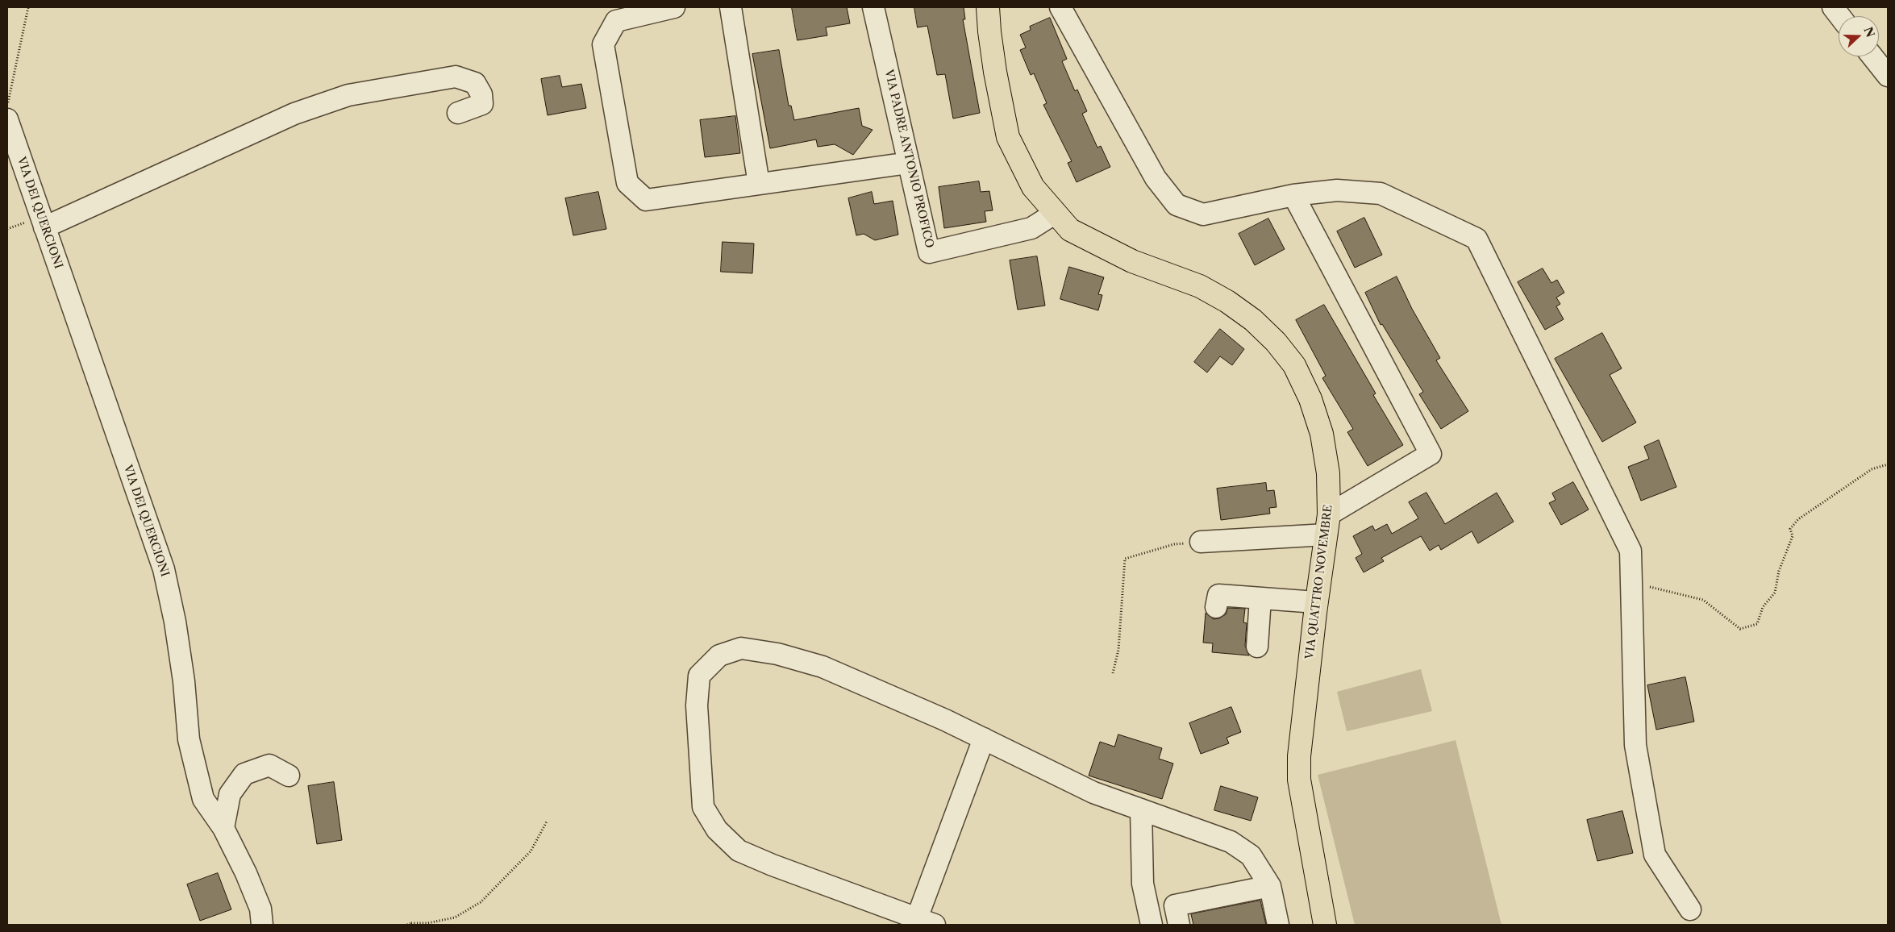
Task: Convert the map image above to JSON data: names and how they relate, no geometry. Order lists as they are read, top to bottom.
{
  "streets": {
    "main road": ["VIA QUATTRO NOVEMBRE"],
    "street": ["VIA PADRE ANTONIO PROFICO", "VIA DEI QUERCIONI"]
  },
  "crossings": [
    ["VIA PADRE ANTONIO PROFICO", "VIA QUATTRO NOVEMBRE"]
  ],
  "north": "right"
}
